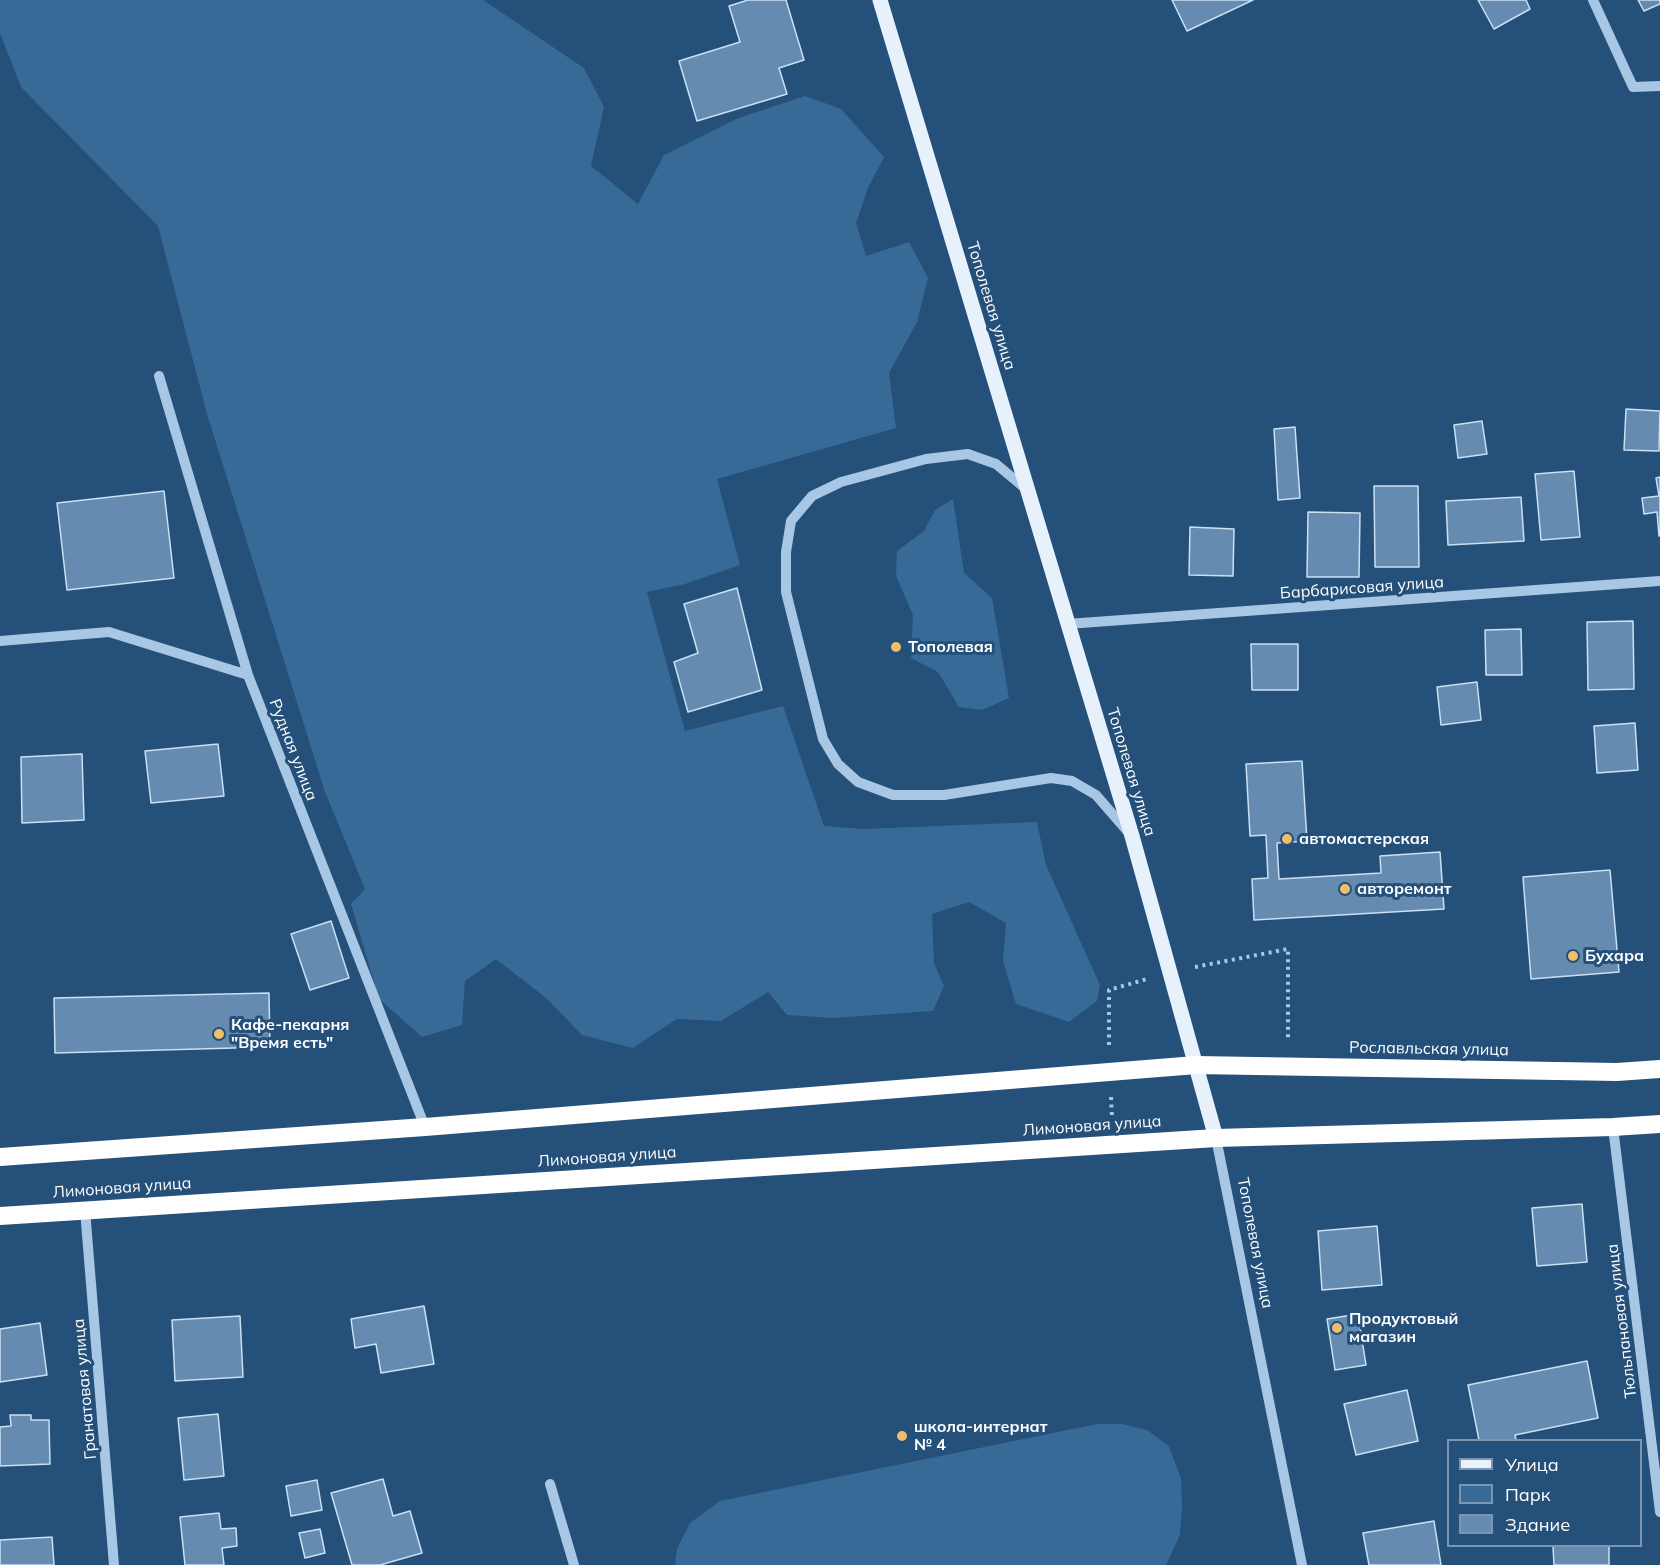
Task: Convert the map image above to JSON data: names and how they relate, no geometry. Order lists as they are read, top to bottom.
{
  "streets": {
    "highway": ["Рославльская улица", "Лимоновая улица"],
    "main road": ["Тополевая улица"],
    "street": [
      "Барбарисовая улица",
      "Рудная улица",
      "Тюльпановая улица",
      "Гранатовая улица"
    ]
  },
  "crossings": [
    ["Тополевая улица", "Барбарисовая улица"],
    ["Тополевая улица", "Рославльская улица"],
    ["Тополевая улица", "Лимоновая улица"],
    ["Лимоновая улица", "Гранатовая улица"]
  ],
  "places": [
    "Тополевая",
    "автомастерская",
    "авторемонт",
    "Бухара",
    "Кафе-пекарня \"Время есть\"",
    "Продуктовый магазин",
    "школа-интернат № 4"
  ],
  "legend": ["Улица", "Парк", "Здание"]
}
